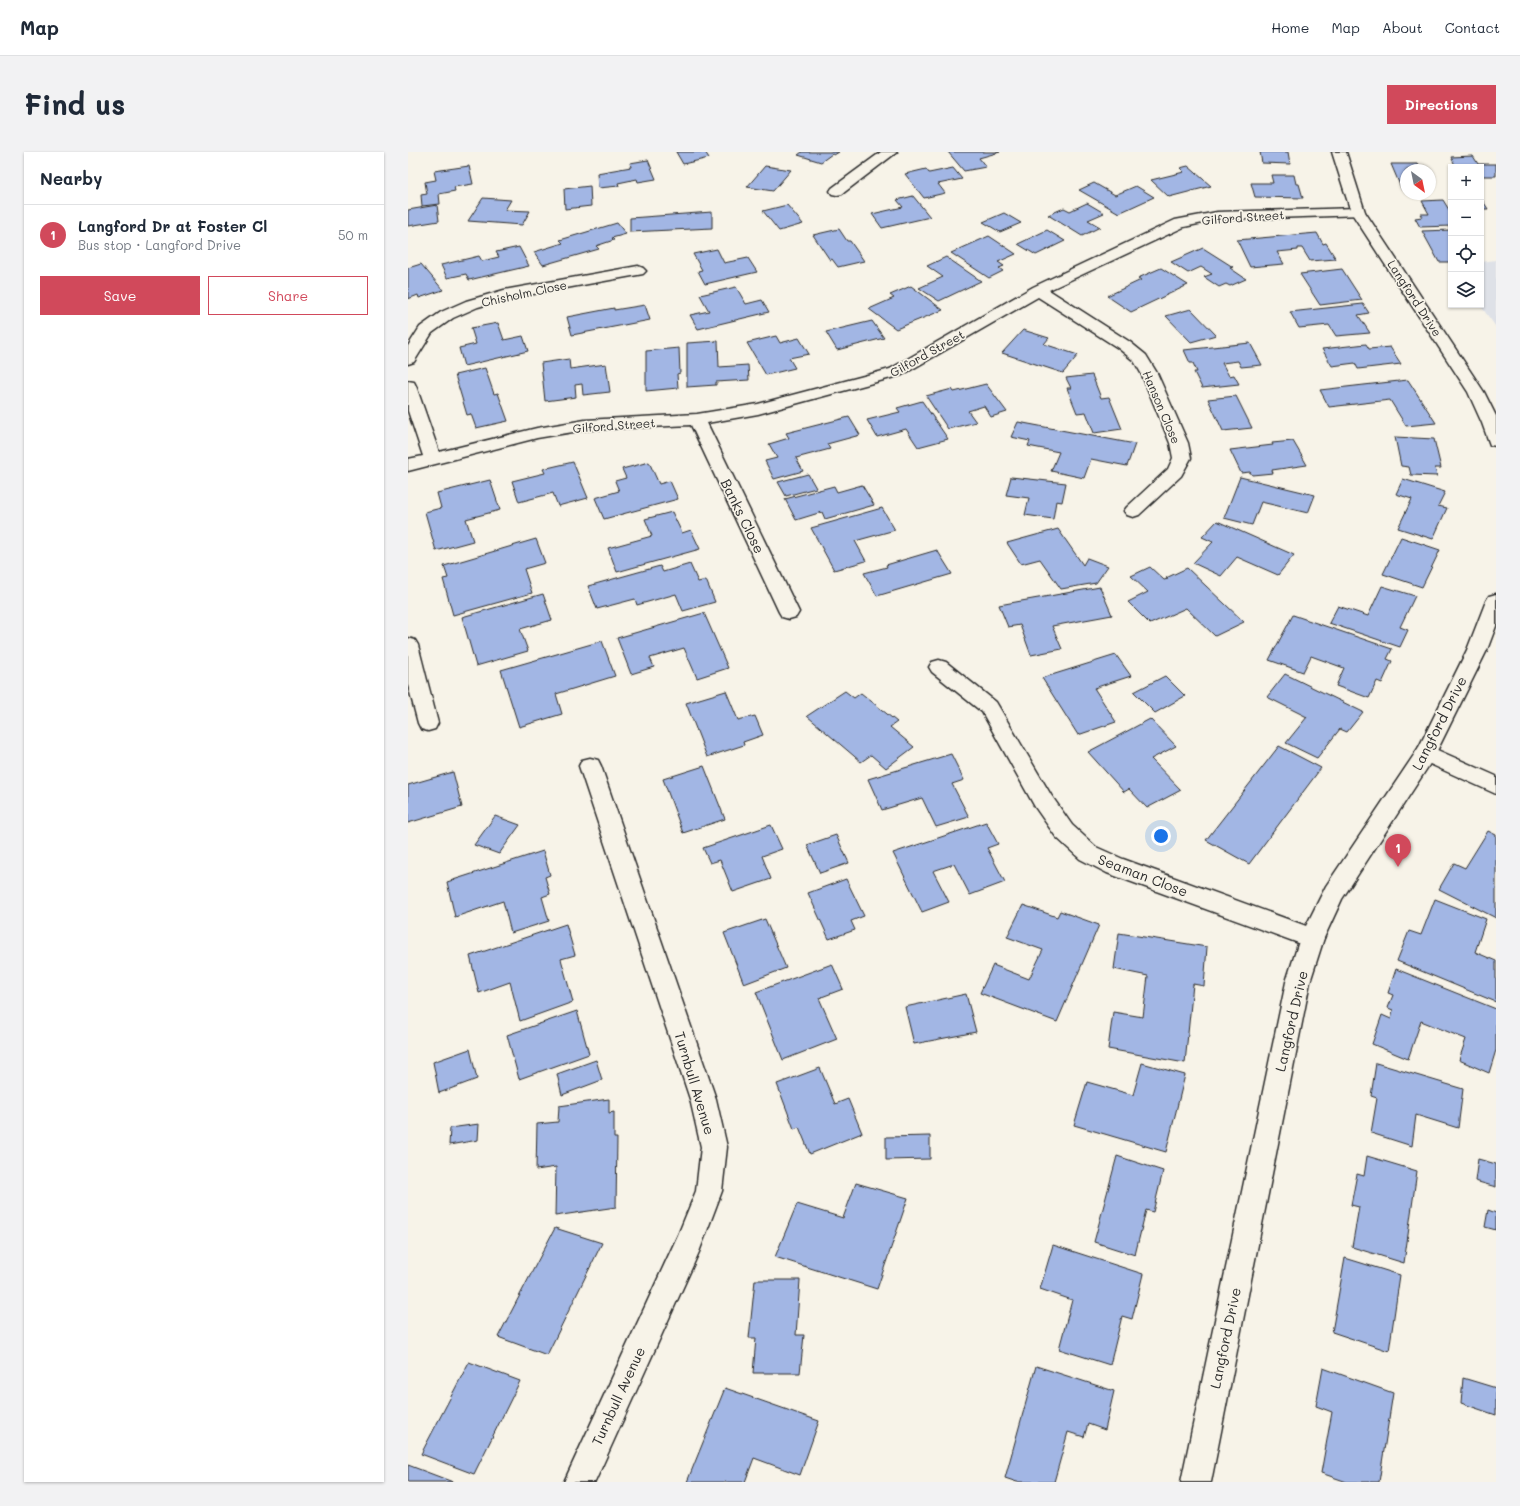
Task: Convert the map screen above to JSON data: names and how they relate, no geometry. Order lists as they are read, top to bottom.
{
  "streets": {
    "street": [
      "Gilford Street",
      "Chisholm Close",
      "Langford Drive",
      "Hanson Close",
      "Banks Close",
      "Seaman Close",
      "Turnbull Avenue"
    ]
  },
  "crossings": [
    ["Gilford Street", "Langford Drive"],
    ["Gilford Street", "Hanson Close"],
    ["Gilford Street", "Banks Close"],
    ["Langford Drive", "Seaman Close"]
  ],
  "north": "bottom right",
  "page": {
    "header": "Map",
    "nav": [
      "Home",
      "Map",
      "About",
      "Contact"
    ],
    "buttons": [
      "Directions",
      ["Save", "Share"]
    ],
    "title": "Find us",
    "heading": "Nearby",
    "map_buttons": ["+", "−"],
    "list": [
      {
        "mark": "1",
        "name": "Langford Dr at Foster Cl",
        "note": "Bus stop · Langford Drive",
        "value": "50 m"
      }
    ],
    "pins": "1"
  }
}
